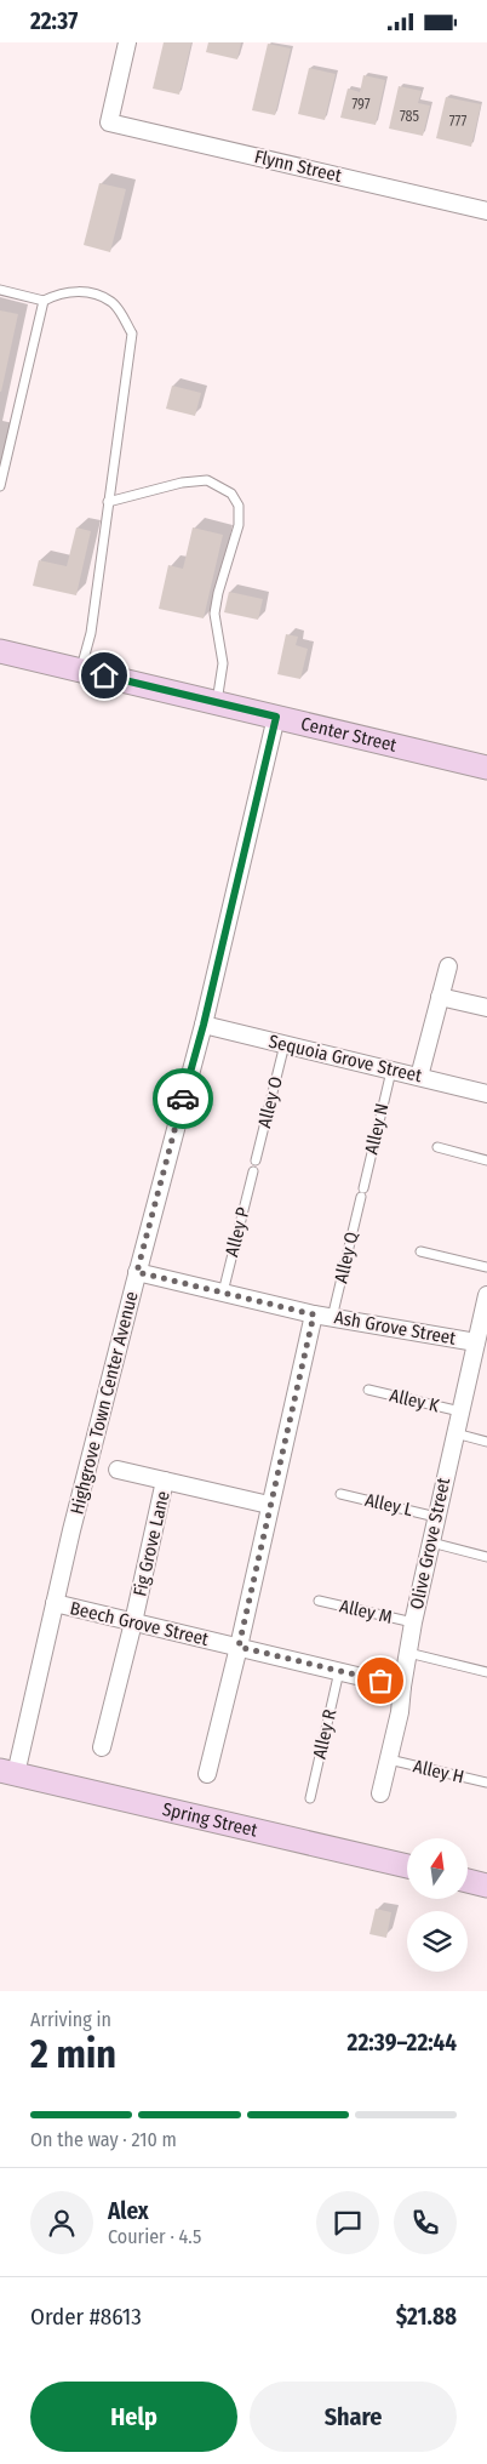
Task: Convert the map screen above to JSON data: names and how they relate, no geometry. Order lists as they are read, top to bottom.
{
  "streets": {
    "main road": ["Center Street", "Spring Street"],
    "street": [
      "Flynn Street",
      "Sequoia Grove Street",
      "Ash Grove Street",
      "Highgrove Town Center Avenue",
      "Fig Grove Lane",
      "Olive Grove Street",
      "Beech Grove Street"
    ],
    "lane": [
      "Alley O",
      "Alley N",
      "Alley P",
      "Alley Q",
      "Alley K",
      "Alley L",
      "Alley M",
      "Alley R",
      "Alley H"
    ]
  },
  "crossings": [
    ["Center Street", "Highgrove Town Center Avenue"],
    ["Sequoia Grove Street", "Alley O"],
    ["Sequoia Grove Street", "Alley N"],
    ["Sequoia Grove Street", "Highgrove Town Center Avenue"],
    ["Alley N", "Alley Q"],
    ["Alley P", "Ash Grove Street"],
    ["Alley Q", "Ash Grove Street"],
    ["Ash Grove Street", "Highgrove Town Center Avenue"],
    ["Ash Grove Street", "Olive Grove Street"],
    ["Alley K", "Olive Grove Street"],
    ["Highgrove Town Center Avenue", "Beech Grove Street"],
    ["Highgrove Town Center Avenue", "Spring Street"],
    ["Alley L", "Olive Grove Street"],
    ["Fig Grove Lane", "Beech Grove Street"],
    ["Olive Grove Street", "Alley M"],
    ["Olive Grove Street", "Beech Grove Street"],
    ["Olive Grove Street", "Alley H"],
    ["Beech Grove Street", "Alley R"]
  ],
  "house_numbers": ["797", "785", "777"],
  "north": "top",
  "page": {
    "status": "22:37",
    "heading": ["2 min", "Arriving in", "22:39–22:44"],
    "panel": [
      "Alex",
      "Courier · 4.5",
      "Order #8613",
      "$21.88"
    ],
    "bar": "On the way · 210 m",
    "buttons": ["Help", "Share"]
  }
}
